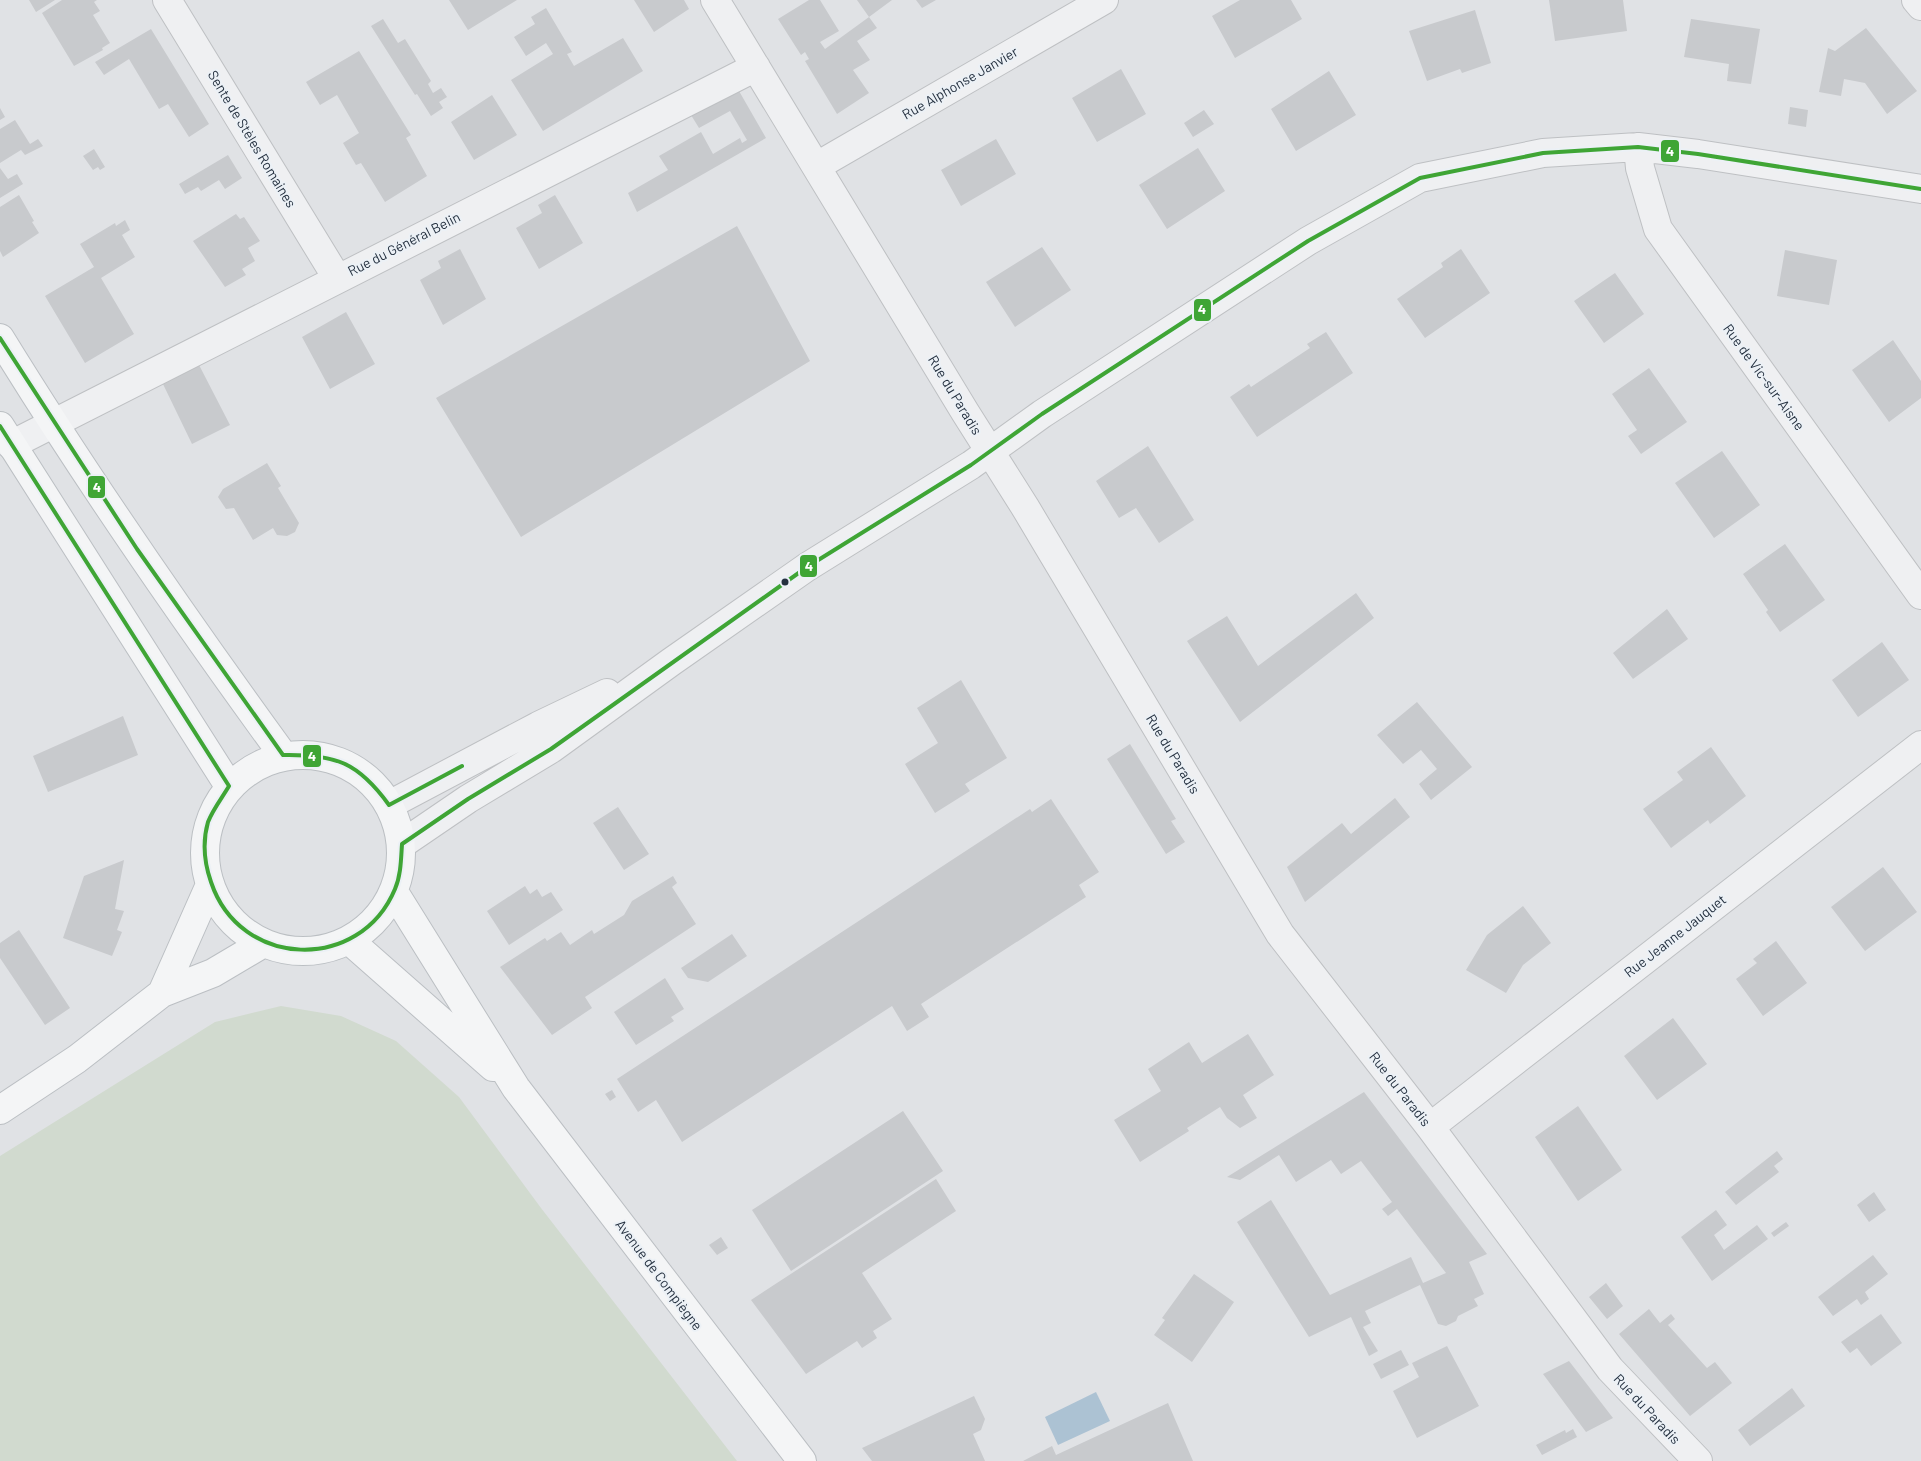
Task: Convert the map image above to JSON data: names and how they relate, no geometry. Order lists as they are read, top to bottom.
{
  "streets": {
    "main road": ["Avenue de Compiègne"],
    "street": [
      "Rue Alphonse Janvier",
      "Sente de Stèles Romaines",
      "Rue du Général Belin",
      "Rue de Vic-sur-Aisne",
      "Rue du Paradis",
      "Rue Jeanne Jauquet"
    ]
  },
  "crossings": [
    ["Rue Alphonse Janvier", "Rue du Paradis"],
    ["Sente de Stèles Romaines", "Rue du Général Belin"],
    ["Rue du Général Belin", "Rue du Paradis"],
    ["Rue du Paradis", "Rue Jeanne Jauquet"]
  ],
  "lines": ["transit line 4"]
}
